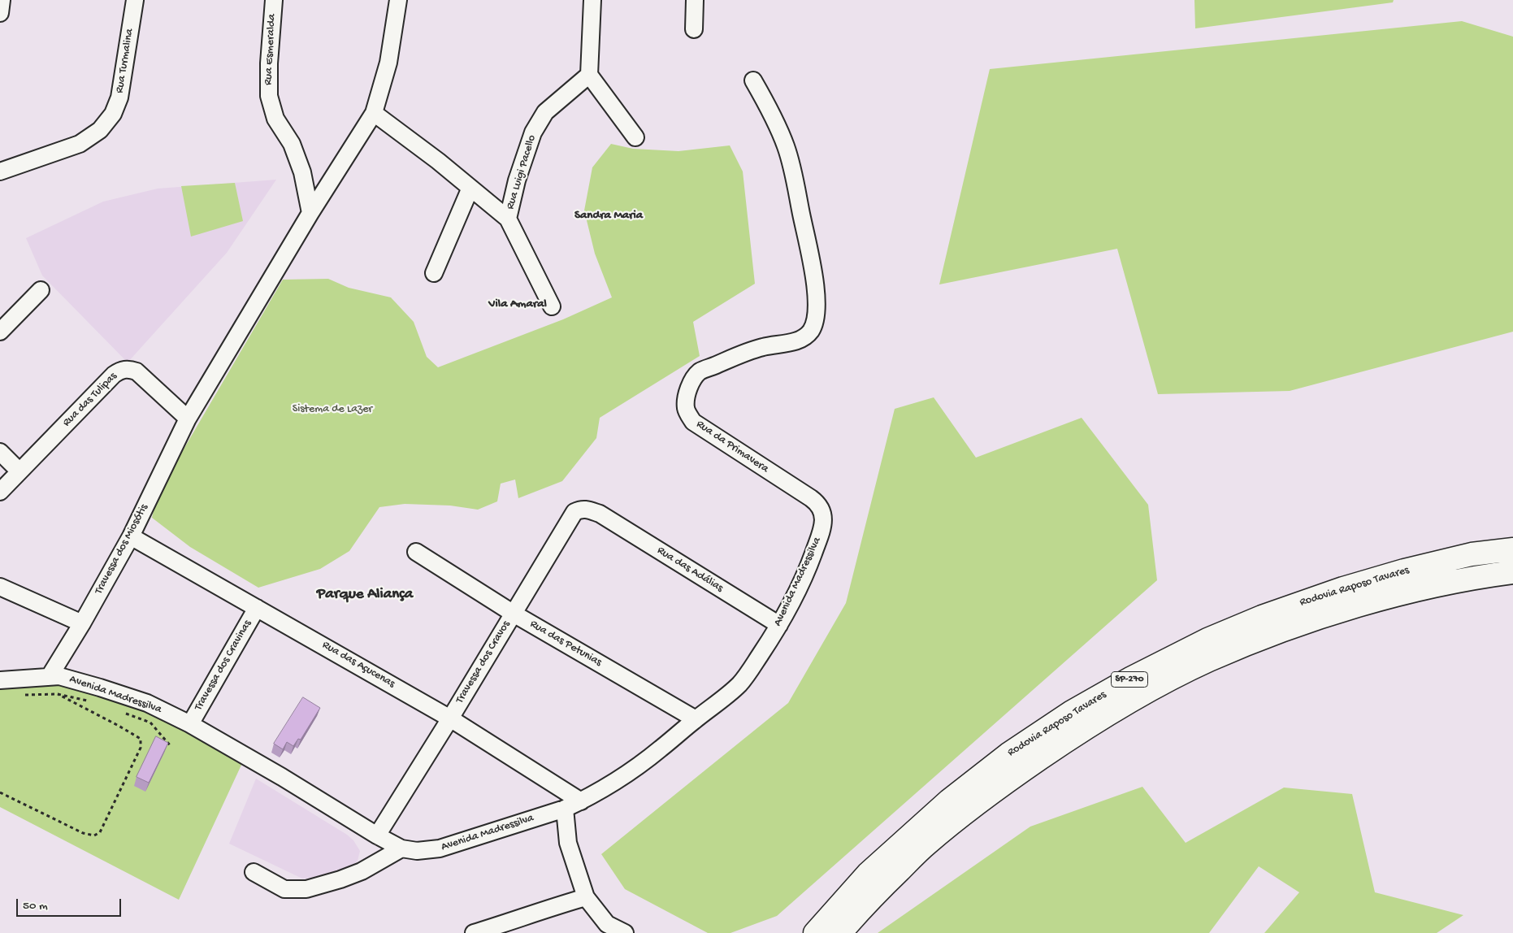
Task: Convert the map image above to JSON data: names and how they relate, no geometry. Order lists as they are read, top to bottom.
{
  "streets": {
    "highway": ["Rodovia Raposo Tavares", "SP-270"],
    "street": [
      "Rua Esmeralda",
      "Rua Turmalina",
      "Rua Luigi Pacello",
      "Rua das Tulipas",
      "Rua da Primavera",
      "Travessa dos Miosótis",
      "Rua das Adálias",
      "Avenida Madressilva",
      "Rua das Petunias",
      "Travessa dos Cravos",
      "Rua das Açucenas",
      "Travessa dos Cravinas"
    ]
  },
  "crossings": [
    ["Rua Esmeralda", "Travessa dos Miosótis"],
    ["Rua das Tulipas", "Travessa dos Miosótis"],
    ["Rua da Primavera", "Avenida Madressilva"],
    ["Travessa dos Miosótis", "Avenida Madressilva"],
    ["Travessa dos Miosótis", "Rua das Açucenas"],
    ["Rua das Adálias", "Avenida Madressilva"],
    ["Rua das Adálias", "Travessa dos Cravos"],
    ["Avenida Madressilva", "Rua das Petunias"],
    ["Avenida Madressilva", "Travessa dos Cravos"],
    ["Avenida Madressilva", "Rua das Açucenas"],
    ["Avenida Madressilva", "Travessa dos Cravinas"],
    ["Rua das Petunias", "Travessa dos Cravos"],
    ["Travessa dos Cravos", "Rua das Açucenas"],
    ["Rua das Açucenas", "Travessa dos Cravinas"]
  ],
  "districts": ["Sandra Maria", "Vila Amaral", "Parque Aliança"],
  "parks": ["Sistema de Lazer"],
  "scale_bar": "50 m"
}
